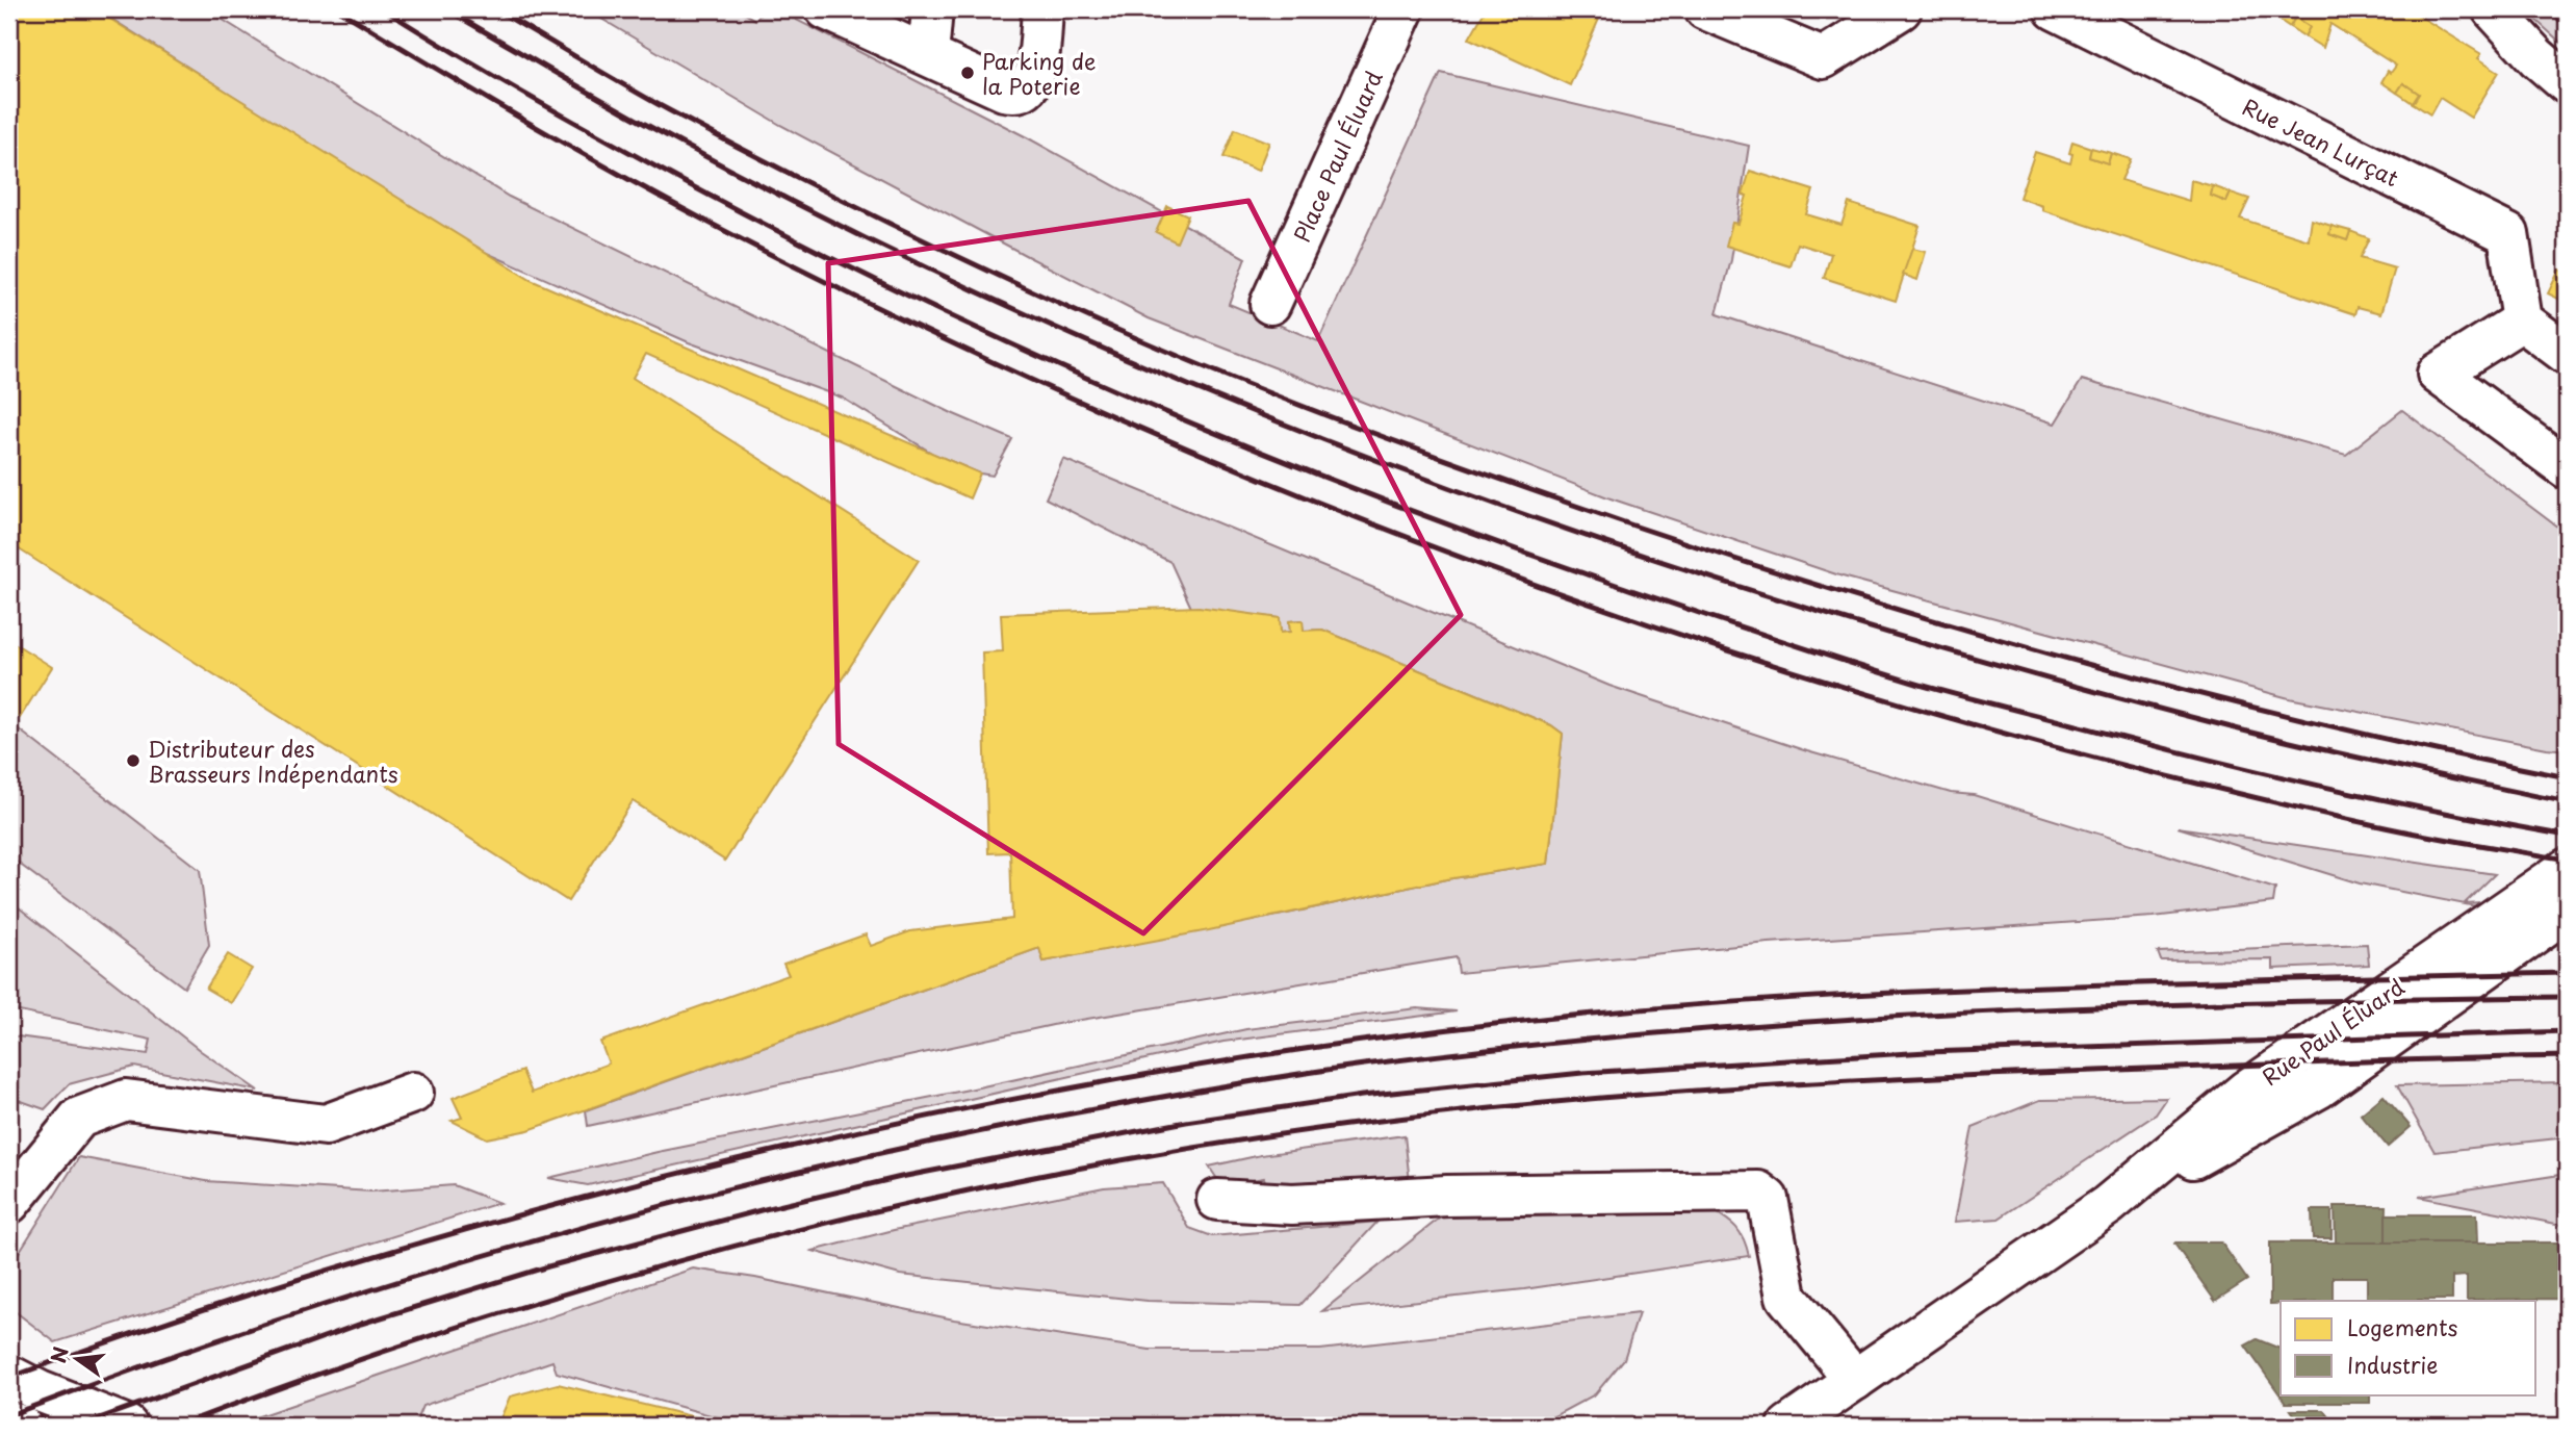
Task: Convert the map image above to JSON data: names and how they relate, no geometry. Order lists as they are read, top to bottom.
{
  "streets": {
    "main road": ["Rue Jean Lurçat", "Place Paul Éluard", "Rue Paul Éluard"]
  },
  "places": ["Parking de la Poterie", "Distributeur des Brasseurs Indépendants"],
  "legend": ["Logements", "Industrie"],
  "north": "left"
}
